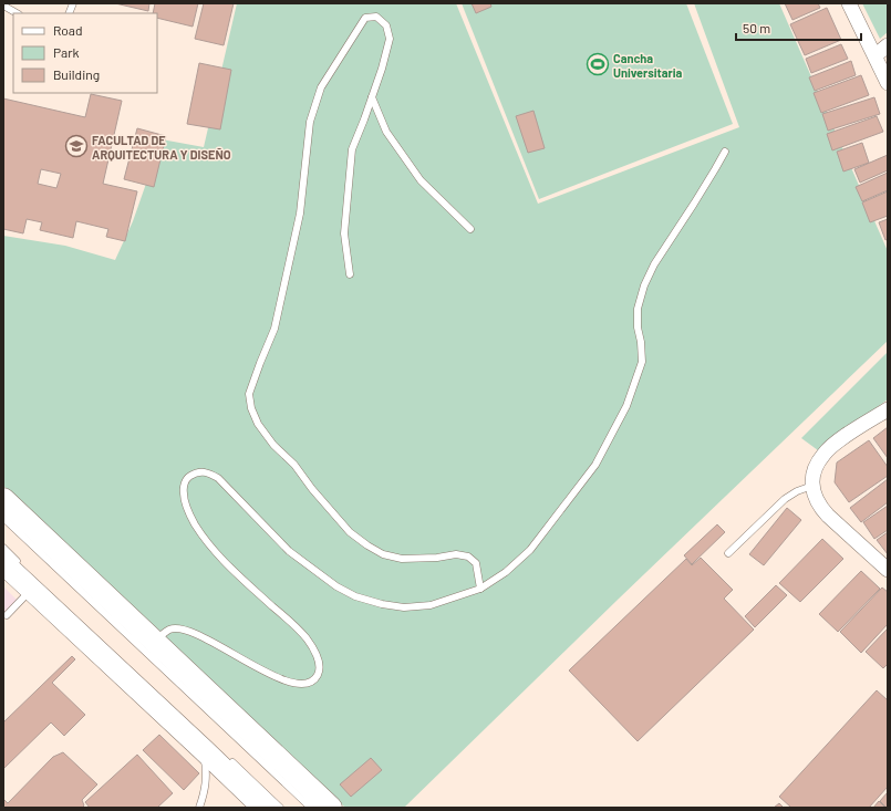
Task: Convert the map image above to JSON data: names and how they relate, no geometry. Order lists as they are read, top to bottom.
{
  "places": {
    "sports": ["Cancha Universitaria"],
    "school or university": ["FACULTAD DE ARQUITECTURA Y DISEÑO"]
  },
  "legend": ["Road", "Park", "Building"],
  "scale_bar": "50 m"
}
